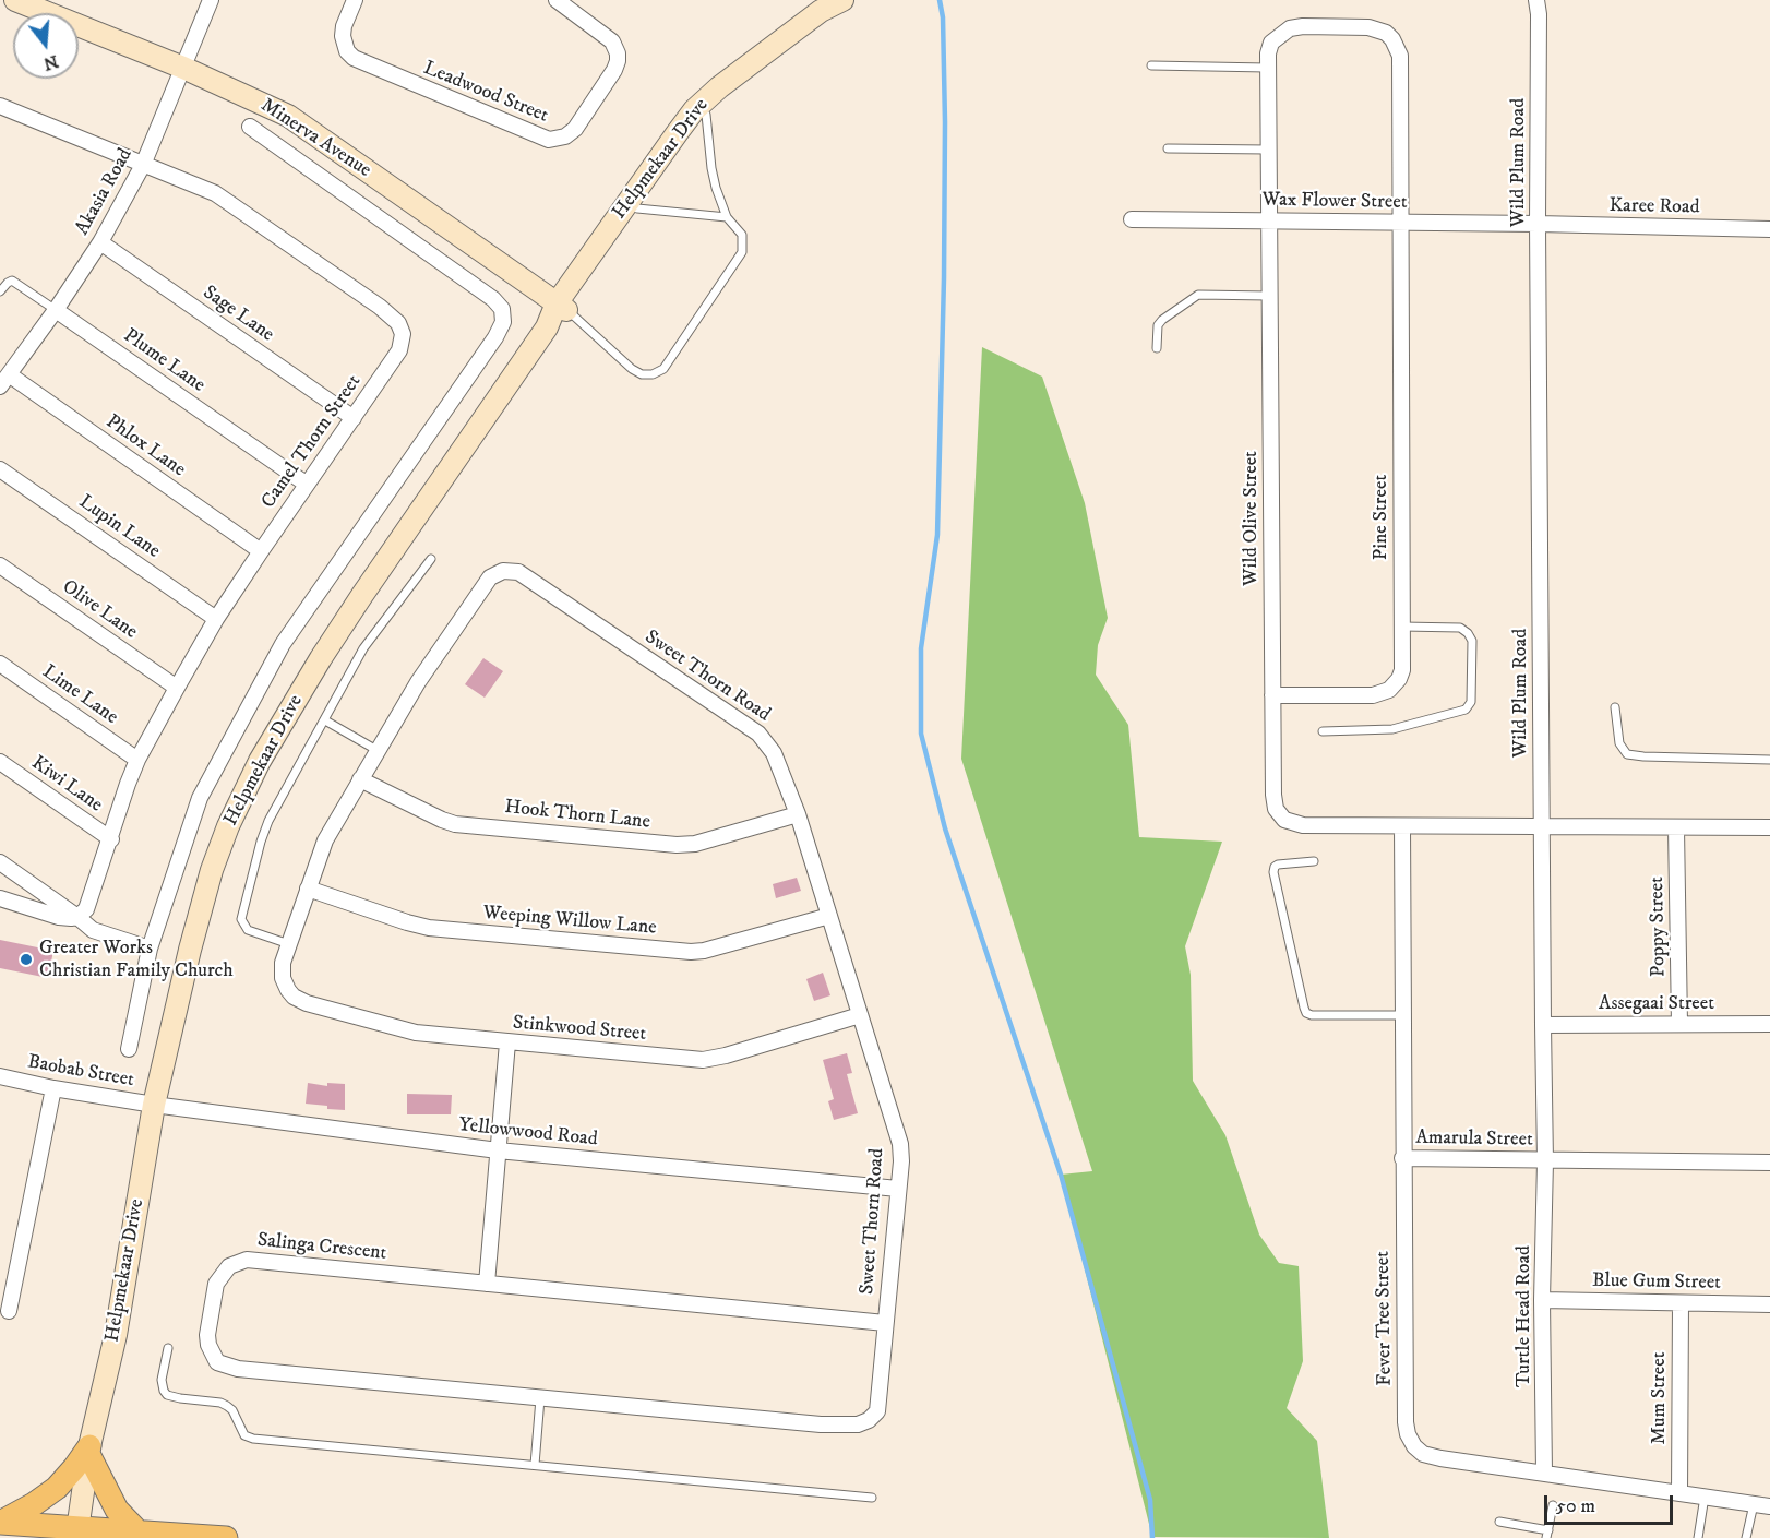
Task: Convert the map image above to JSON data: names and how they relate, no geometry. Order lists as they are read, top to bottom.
{
  "streets": {
    "street": [
      "Leadwood Street",
      "Minerva Avenue",
      "Helpmekaar Drive",
      "Wild Plum Road",
      "Akasia Road",
      "Wax Flower Street",
      "Karee Road",
      "Sage Lane",
      "Plume Lane",
      "Camel Thorn Street",
      "Phlox Lane",
      "Pine Street",
      "Wild Olive Street",
      "Lupin Lane",
      "Olive Lane",
      "Sweet Thorn Road",
      "Lime Lane",
      "Kiwi Lane",
      "Hook Thorn Lane",
      "Weeping Willow Lane",
      "Poppy Street",
      "Assegaai Street",
      "Stinkwood Street",
      "Baobab Street",
      "Yellowwood Road",
      "Amarula Street",
      "Salinga Crescent",
      "Blue Gum Street",
      "Turtle Head Road",
      "Fever Tree Street",
      "Mum Street"
    ]
  },
  "crossings": [
    ["Minerva Avenue", "Helpmekaar Drive"],
    ["Minerva Avenue", "Akasia Road"],
    ["Helpmekaar Drive", "Baobab Street"],
    ["Helpmekaar Drive", "Yellowwood Road"],
    ["Wild Plum Road", "Wax Flower Street"],
    ["Wild Plum Road", "Karee Road"],
    ["Wild Plum Road", "Wild Olive Street"],
    ["Wild Plum Road", "Assegaai Street"],
    ["Wild Plum Road", "Amarula Street"],
    ["Wild Plum Road", "Turtle Head Road"],
    ["Akasia Road", "Sage Lane"],
    ["Akasia Road", "Plume Lane"],
    ["Akasia Road", "Camel Thorn Street"],
    ["Akasia Road", "Phlox Lane"],
    ["Wax Flower Street", "Karee Road"],
    ["Wax Flower Street", "Pine Street"],
    ["Wax Flower Street", "Wild Olive Street"],
    ["Sage Lane", "Camel Thorn Street"],
    ["Plume Lane", "Camel Thorn Street"],
    ["Camel Thorn Street", "Phlox Lane"],
    ["Camel Thorn Street", "Lupin Lane"],
    ["Camel Thorn Street", "Olive Lane"],
    ["Camel Thorn Street", "Lime Lane"],
    ["Camel Thorn Street", "Kiwi Lane"],
    ["Pine Street", "Wild Olive Street"],
    ["Wild Olive Street", "Poppy Street"],
    ["Wild Olive Street", "Fever Tree Street"],
    ["Sweet Thorn Road", "Hook Thorn Lane"],
    ["Sweet Thorn Road", "Weeping Willow Lane"],
    ["Sweet Thorn Road", "Stinkwood Street"],
    ["Sweet Thorn Road", "Yellowwood Road"],
    ["Sweet Thorn Road", "Salinga Crescent"],
    ["Poppy Street", "Assegaai Street"],
    ["Baobab Street", "Yellowwood Road"],
    ["Amarula Street", "Turtle Head Road"],
    ["Amarula Street", "Fever Tree Street"],
    ["Blue Gum Street", "Turtle Head Road"],
    ["Blue Gum Street", "Mum Street"],
    ["Turtle Head Road", "Fever Tree Street"],
    ["Fever Tree Street", "Mum Street"]
  ],
  "places": ["Greater Works Christian Family Church"],
  "scale_bar": "50 m",
  "north": "bottom"
}
